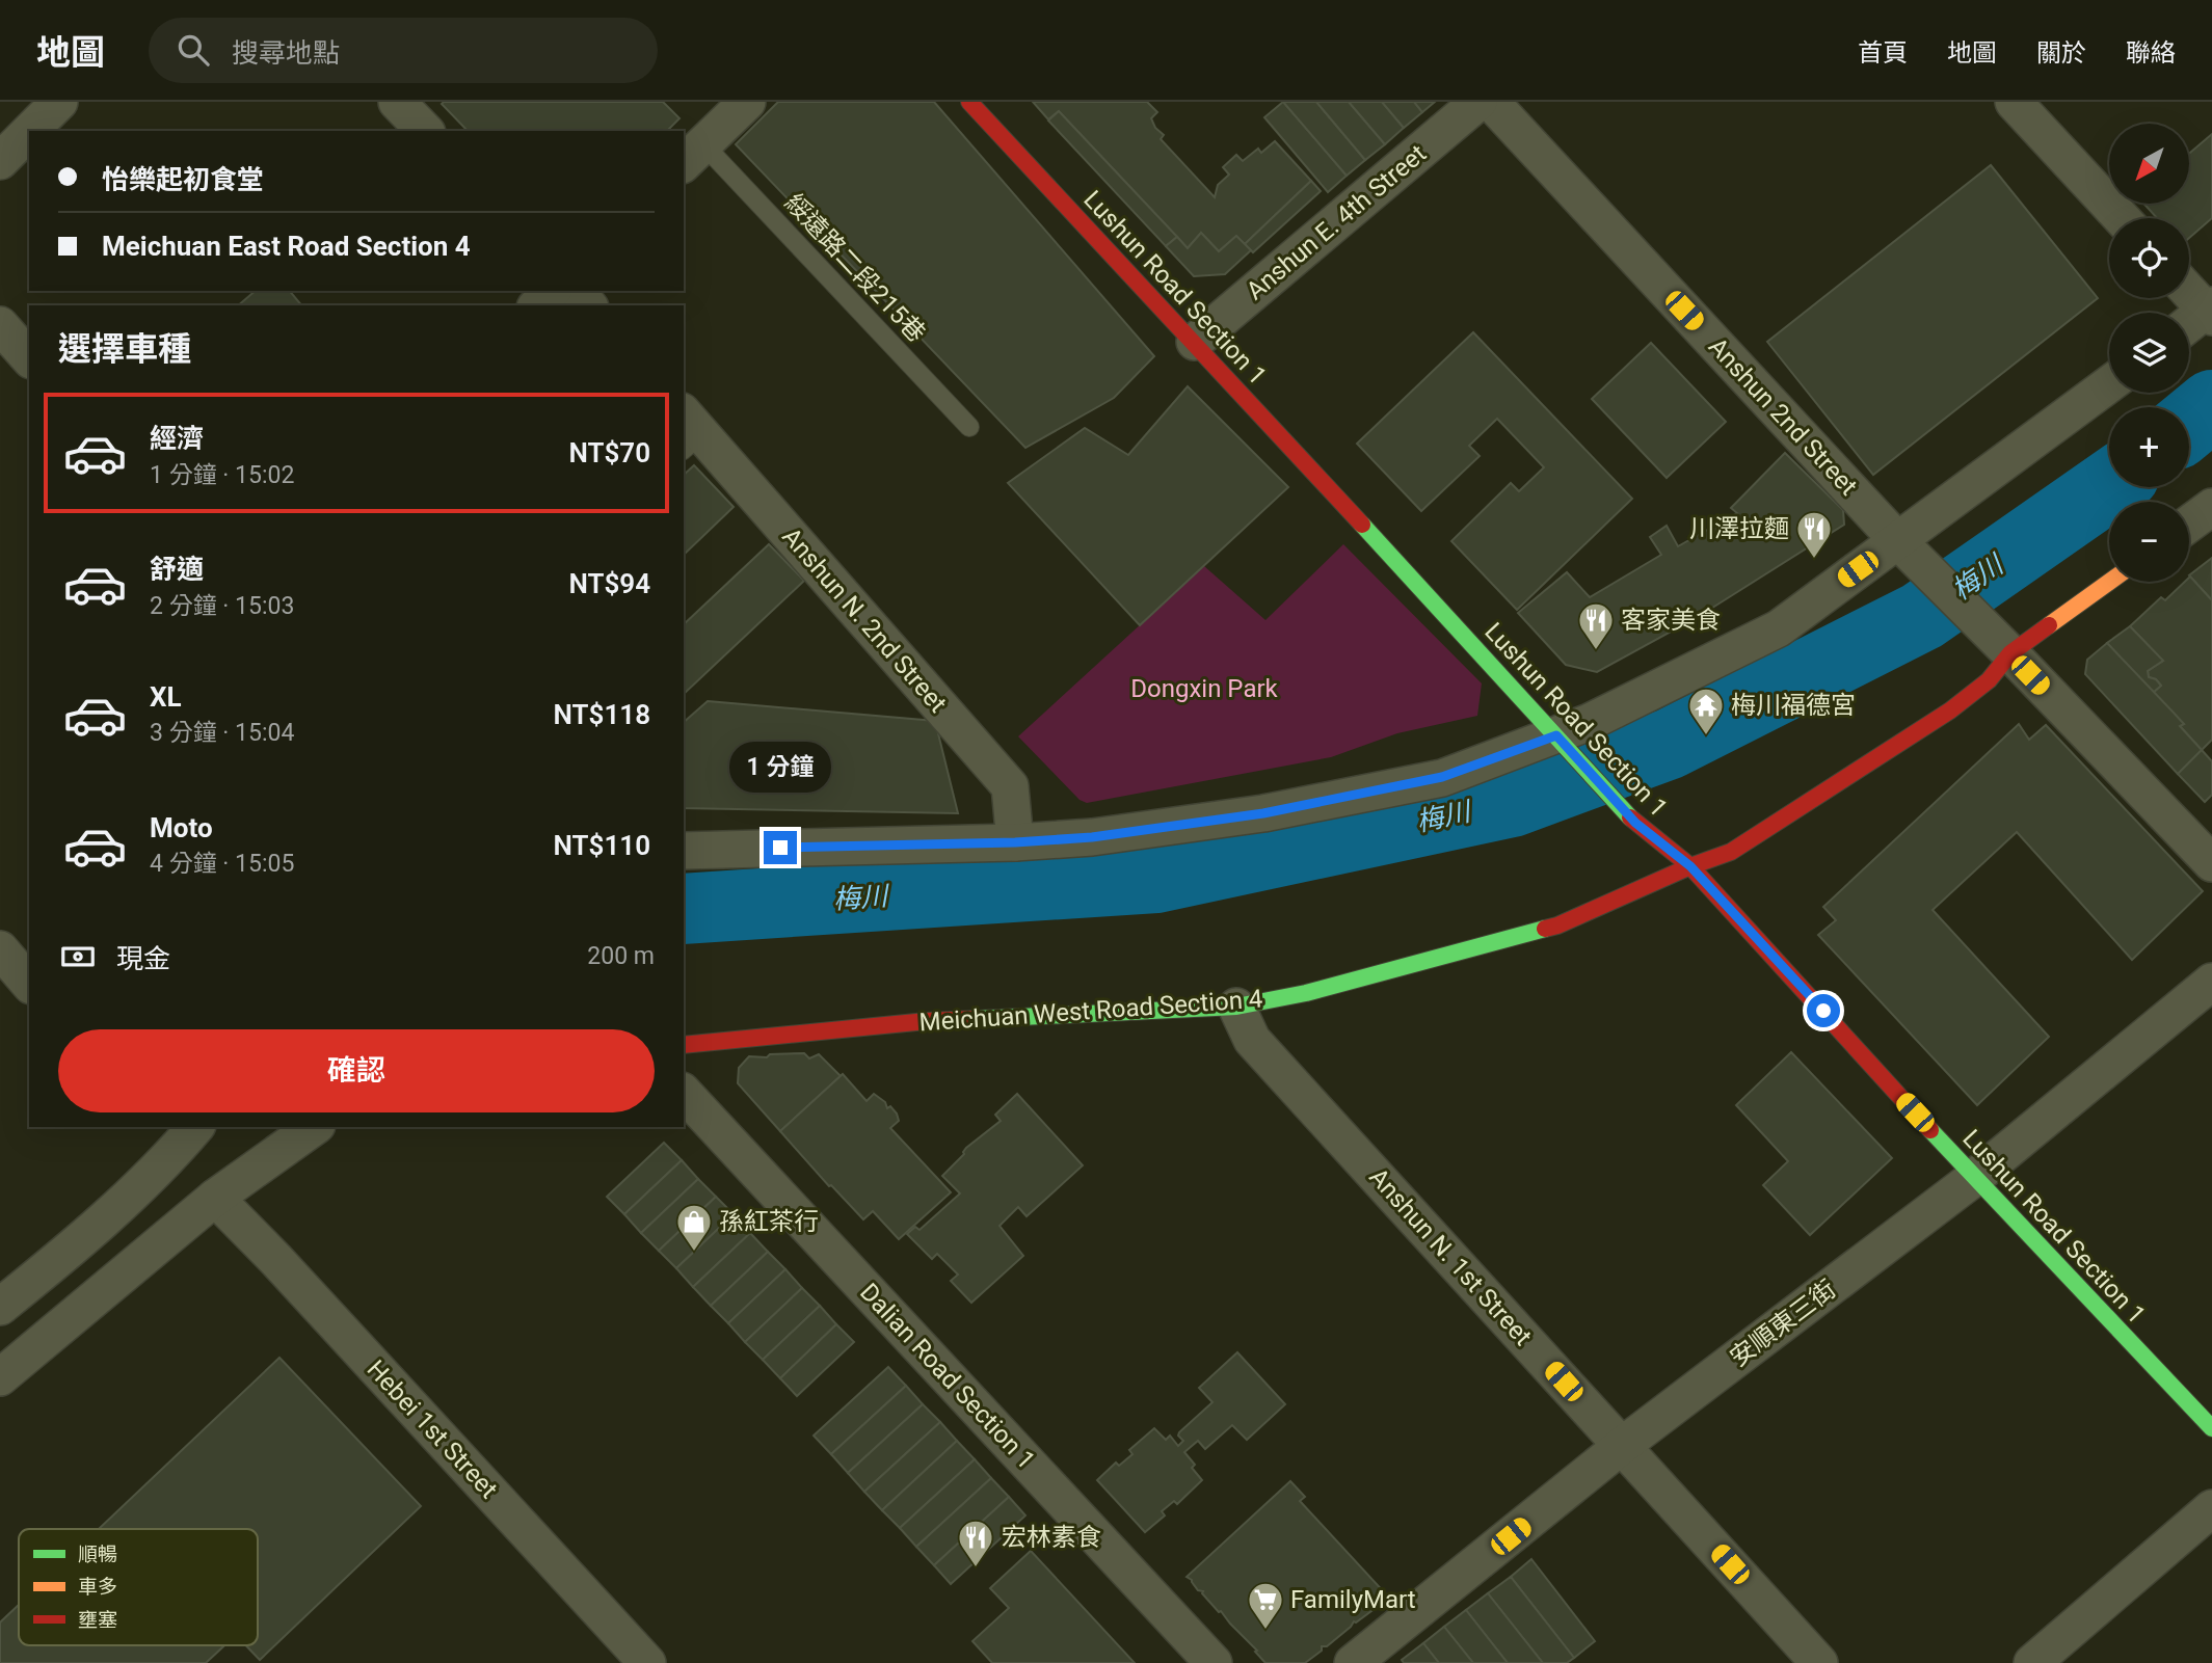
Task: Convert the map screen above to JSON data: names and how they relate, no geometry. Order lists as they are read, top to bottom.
{
  "streets": {
    "street": [
      "Anshun E. 4th Street",
      "Lushun Road Section 1",
      "Anshun 2nd Street",
      "Anshun N. 2nd Street",
      "Meichuan West Road Section 4",
      "Anshun N. 1st Street",
      "安順東三街",
      "Dalian Road Section 1",
      "Hebei 1st Street"
    ],
    "lane": ["綏遠路二段215巷"]
  },
  "crossings": [
    ["Anshun E. 4th Street", "Lushun Road Section 1"],
    ["Lushun Road Section 1", "Meichuan West Road Section 4"],
    ["Lushun Road Section 1", "安順東三街"],
    ["Anshun 2nd Street", "Meichuan West Road Section 4"],
    ["Meichuan West Road Section 4", "Anshun N. 1st Street"],
    ["Anshun N. 1st Street", "安順東三街"]
  ],
  "water": ["梅川"],
  "parks": ["Dongxin Park"],
  "places": {
    "restaurant": ["川澤拉麵", "客家美食", "宏林素食"],
    "temple": ["梅川福德宮"],
    "shop": ["孫紅茶行"],
    "supermarket": ["FamilyMart"]
  },
  "legend": ["順暢", "車多", "壅塞"],
  "north": "bottom left",
  "page": {
    "header": "地圖",
    "search": "搜尋地點",
    "nav": [
      "首頁",
      "地圖",
      "關於",
      "聯絡"
    ],
    "map_buttons": ["+", "−"],
    "banner": ["怡樂起初食堂", "Meichuan East Road Section 4"],
    "heading": "選擇車種",
    "list": [
      {
        "name": "經濟",
        "note": "1 分鐘 · 15:02",
        "value": "NT$70"
      },
      {
        "name": "舒適",
        "note": "2 分鐘 · 15:03",
        "value": "NT$94"
      },
      {
        "name": "XL",
        "note": "3 分鐘 · 15:04",
        "value": "NT$118"
      },
      {
        "name": "Moto",
        "note": "4 分鐘 · 15:05",
        "value": "NT$110"
      }
    ],
    "bubble": "1 分鐘",
    "pay": ["現金", "200 m"],
    "buttons": "確認"
  }
}
